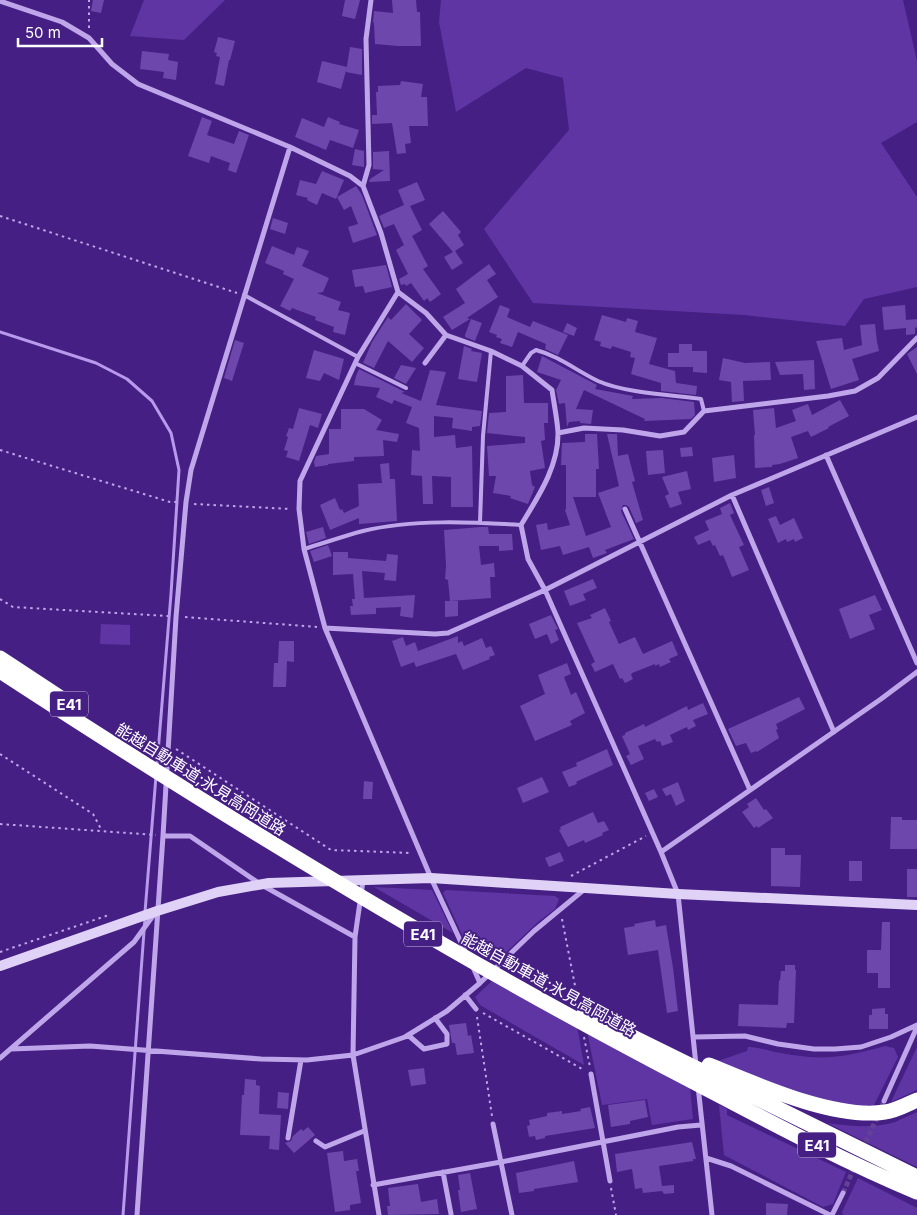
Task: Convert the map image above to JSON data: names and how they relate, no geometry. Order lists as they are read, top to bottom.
{
  "streets": {
    "highway": ["E41", "能越自動車道;氷見高岡道路"]
  },
  "scale_bar": "50 m"
}
